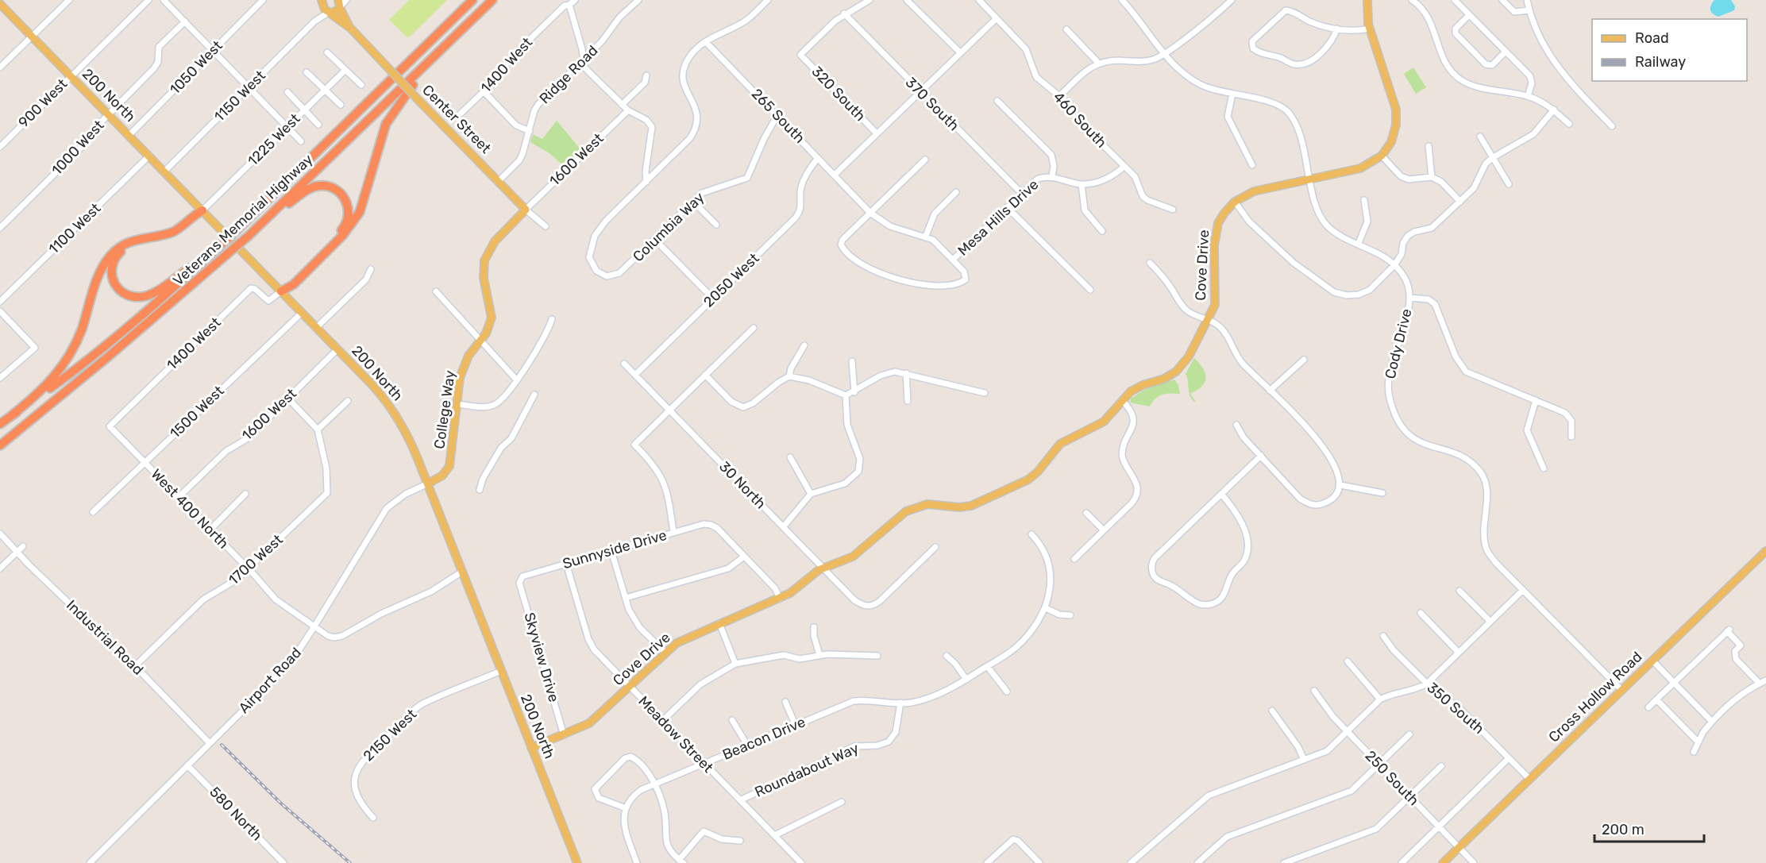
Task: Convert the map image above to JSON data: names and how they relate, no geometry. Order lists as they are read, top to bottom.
{
  "streets": {
    "highway": ["Veterans Memorial Highway"],
    "main road": [
      "200 North",
      "Center Street",
      "Cove Drive",
      "College Way",
      "Cross Hollow Road"
    ],
    "street": [
      "1400 West",
      "1050 West",
      "Ridge Road",
      "320 South",
      "1150 West",
      "900 West",
      "370 South",
      "265 South",
      "460 South",
      "1225 West",
      "1000 West",
      "1600 West",
      "Mesa Hills Drive",
      "Columbia Way",
      "1100 West",
      "2050 West",
      "Cody Drive",
      "1500 West",
      "30 North",
      "West 400 North",
      "Sunnyside Drive",
      "1700 West",
      "Industrial Road",
      "Skyview Drive",
      "Airport Road",
      "350 South",
      "Meadow Street",
      "2150 West",
      "Beacon Drive",
      "Roundabout Way",
      "250 South",
      "580 North"
    ]
  },
  "crossings": [
    ["1400 West", "200 North"],
    ["1400 West", "West 400 North"],
    ["1050 West", "200 North"],
    ["Ridge Road", "Center Street"],
    ["320 South", "370 South"],
    ["200 North", "1150 West"],
    ["200 North", "900 West"],
    ["200 North", "1225 West"],
    ["200 North", "1000 West"],
    ["200 North", "1600 West"],
    ["200 North", "1100 West"],
    ["200 North", "Cove Drive"],
    ["200 North", "College Way"],
    ["200 North", "1500 West"],
    ["200 North", "West 400 North"],
    ["200 North", "Airport Road"],
    ["200 North", "2150 West"],
    ["1150 West", "Center Street"],
    ["370 South", "Mesa Hills Drive"],
    ["265 South", "Mesa Hills Drive"],
    ["265 South", "Columbia Way"],
    ["265 South", "2050 West"],
    ["Center Street", "1600 West"],
    ["Center Street", "College Way"],
    ["460 South", "Mesa Hills Drive"],
    ["1600 West", "College Way"],
    ["1600 West", "West 400 North"],
    ["1600 West", "1700 West"],
    ["Cove Drive", "Cody Drive"],
    ["Cove Drive", "30 North"],
    ["Cove Drive", "Skyview Drive"],
    ["Cove Drive", "Meadow Street"],
    ["2050 West", "30 North"],
    ["Cody Drive", "Cross Hollow Road"],
    ["College Way", "Airport Road"],
    ["1500 West", "West 400 North"],
    ["West 400 North", "1700 West"],
    ["West 400 North", "Airport Road"],
    ["Sunnyside Drive", "Skyview Drive"],
    ["Sunnyside Drive", "Meadow Street"],
    ["1700 West", "Industrial Road"],
    ["Industrial Road", "Airport Road"],
    ["Airport Road", "580 North"],
    ["Cross Hollow Road", "350 South"],
    ["Cross Hollow Road", "250 South"],
    ["Meadow Street", "Beacon Drive"],
    ["Meadow Street", "Roundabout Way"],
    ["Beacon Drive", "Roundabout Way"]
  ],
  "legend": ["Road", "Railway"],
  "scale_bar": "200 m"
}
